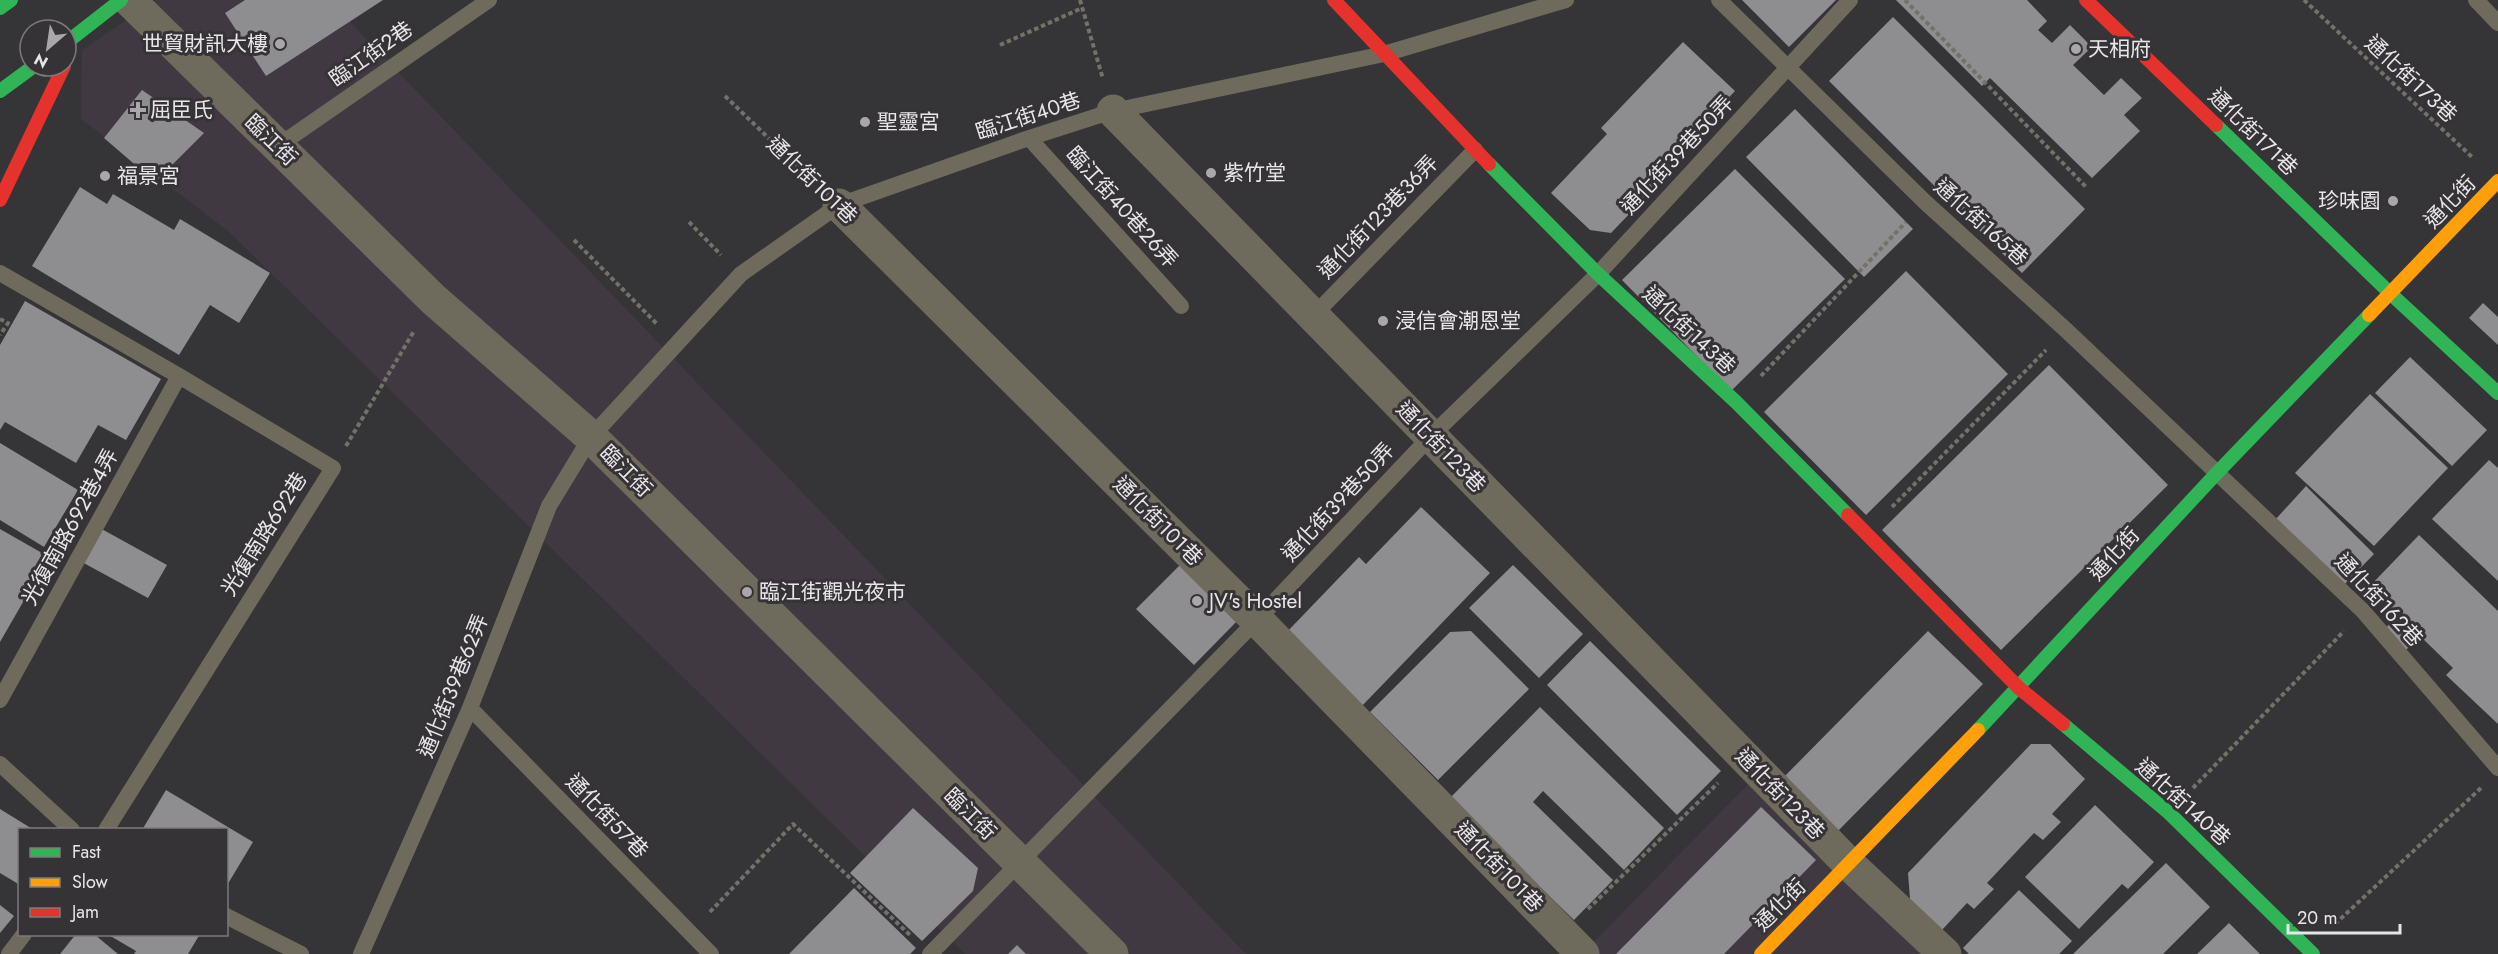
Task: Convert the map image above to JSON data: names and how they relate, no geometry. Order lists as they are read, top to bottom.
{
  "streets": {
    "street": [
      "通化街171巷",
      "臨江街",
      "通化街101巷",
      "通化街",
      "通化街143巷",
      "通化街123巷",
      "通化街140巷"
    ],
    "lane": [
      "臨江街2巷",
      "臨江街40巷",
      "通化街39巷50弄",
      "臨江街40巷26弄",
      "通化街123巷36弄",
      "通化街165巷",
      "光復南路692巷4弄",
      "光復南路692巷",
      "通化街162巷",
      "通化街39巷62弄",
      "通化街57巷"
    ],
    "path": ["通化街173巷"]
  },
  "crossings": [
    ["臨江街2巷", "臨江街"],
    ["臨江街40巷", "臨江街"],
    ["臨江街40巷", "通化街101巷"],
    ["臨江街40巷", "臨江街40巷26弄"],
    ["臨江街40巷", "通化街143巷"],
    ["臨江街40巷", "通化街123巷"],
    ["臨江街40巷", "通化街39巷62弄"],
    ["通化街171巷", "通化街"],
    ["臨江街", "通化街39巷50弄"],
    ["臨江街", "通化街39巷62弄"],
    ["通化街39巷50弄", "通化街101巷"],
    ["通化街39巷50弄", "通化街165巷"],
    ["通化街39巷50弄", "通化街143巷"],
    ["通化街39巷50弄", "通化街123巷"],
    ["通化街", "通化街165巷"],
    ["通化街", "通化街143巷"],
    ["通化街", "通化街123巷"],
    ["通化街", "通化街162巷"],
    ["通化街", "通化街140巷"],
    ["通化街123巷36弄", "通化街143巷"],
    ["通化街123巷36弄", "通化街123巷"],
    ["通化街165巷", "通化街162巷"],
    ["通化街143巷", "通化街140巷"],
    ["光復南路692巷4弄", "光復南路692巷"],
    ["通化街39巷62弄", "通化街57巷"]
  ],
  "places": {
    "other": [
      "世貿財訊大樓",
      "天相府",
      "聖靈宮",
      "紫竹堂",
      "福景宮",
      "珍味園",
      "浸信會潮恩堂",
      "臨江街觀光夜市",
      "JV's Hostel"
    ],
    "health": ["屈臣氏"]
  },
  "legend": ["Fast", "Slow", "Jam"],
  "scale_bar": "20 m",
  "north": "bottom left"
}
